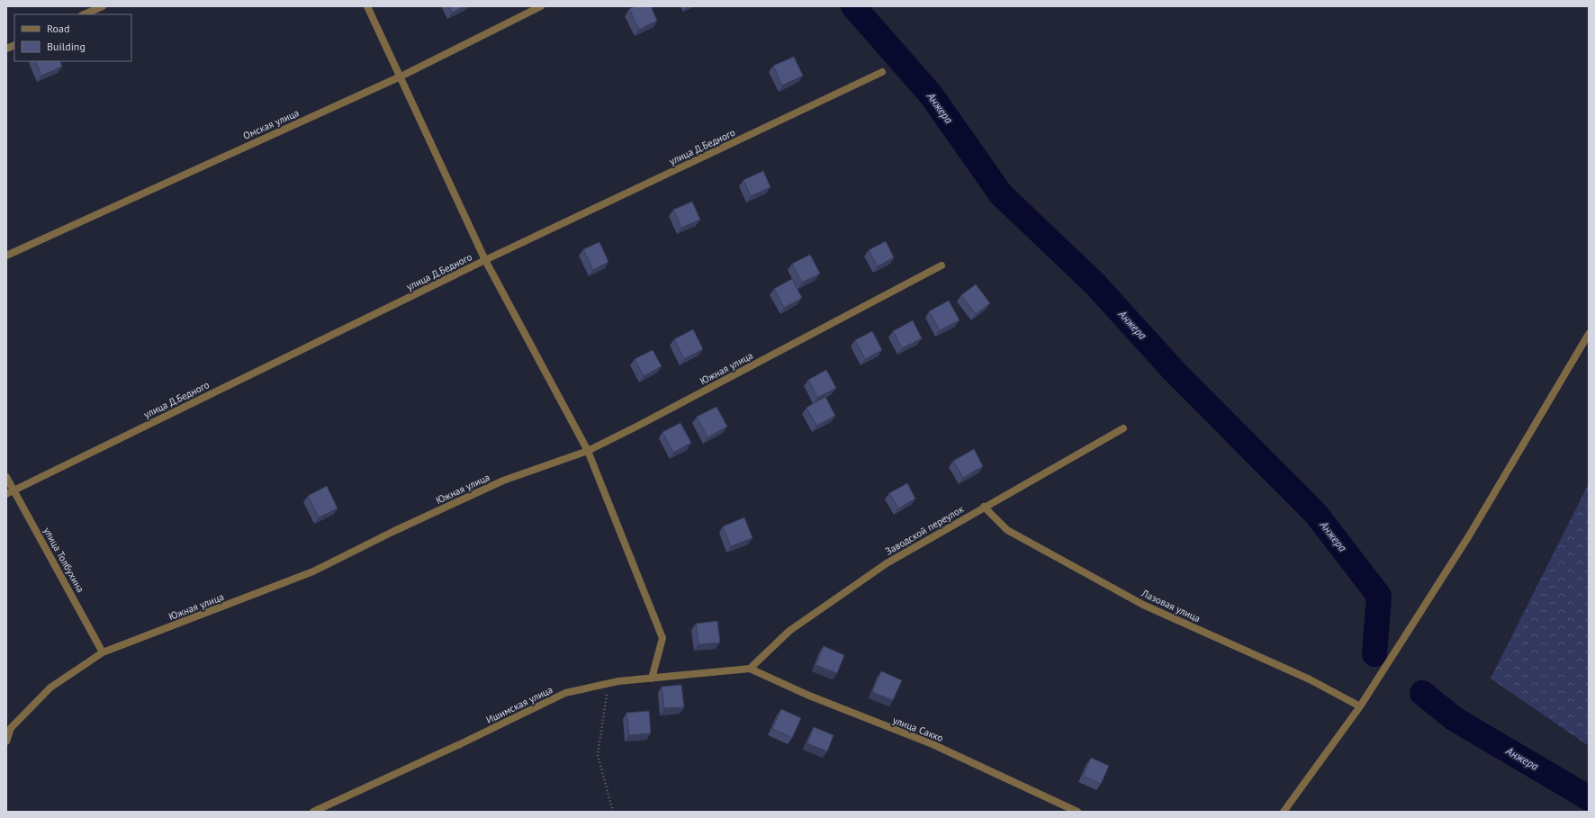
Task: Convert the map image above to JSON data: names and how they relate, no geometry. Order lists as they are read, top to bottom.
{
  "streets": {
    "street": [
      "Омская улица",
      "улица Д.Бедного",
      "Южная улица",
      "Заводской переулок",
      "улица Толбухина",
      "Лазовая улица",
      "Ишимская улица",
      "улица Сакко"
    ]
  },
  "crossings": [
    ["улица Д.Бедного", "улица Толбухина"],
    ["Южная улица", "улица Толбухина"],
    ["Заводской переулок", "Лазовая улица"],
    ["Заводской переулок", "Ишимская улица"],
    ["Заводской переулок", "улица Сакко"],
    ["Ишимская улица", "улица Сакко"]
  ],
  "water": ["Анжера"],
  "legend": ["Road", "Building"]
}
